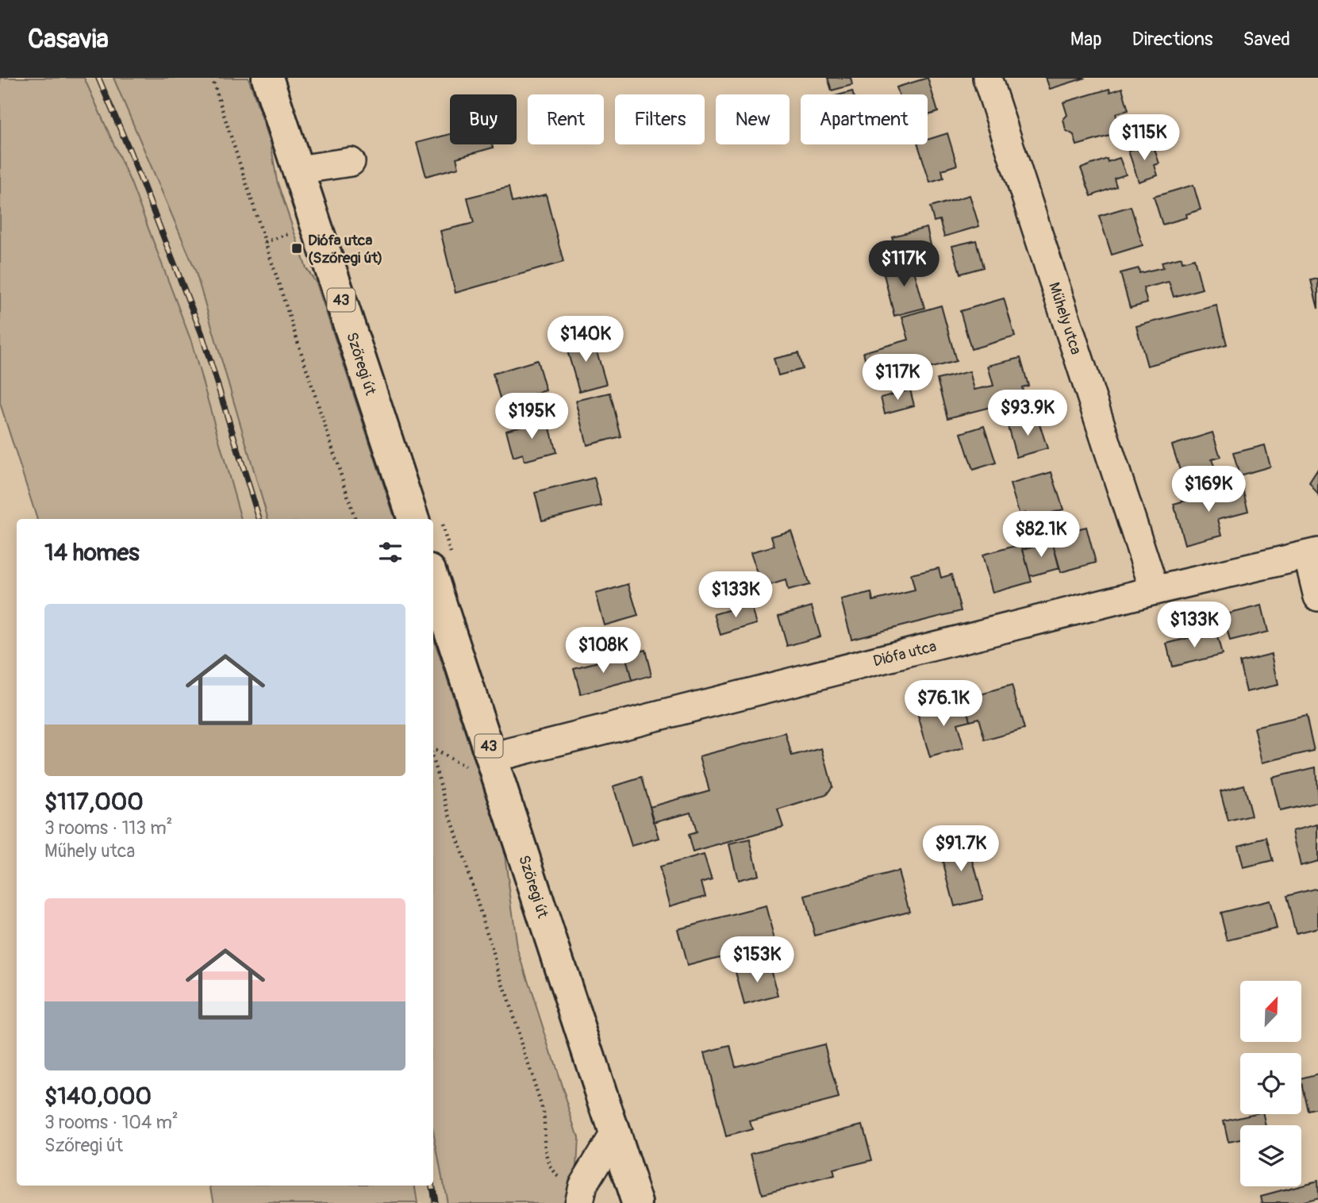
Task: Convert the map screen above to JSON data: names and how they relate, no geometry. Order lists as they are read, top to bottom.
{
  "streets": {
    "main road": ["43", "Szőregi út"],
    "street": ["Műhely utca", "Diófa utca"]
  },
  "crossings": [
    ["Műhely utca", "Diófa utca"],
    ["Szőregi út", "Diófa utca"]
  ],
  "places": {
    "transit": ["Diófa utca (Szőregi út)"]
  },
  "north": "top right",
  "page": {
    "header": "Casavia",
    "nav": ["Map", "Directions", "Saved"],
    "chip": [
      "Buy",
      "Rent",
      "Filters",
      "New",
      "Apartment"
    ],
    "price": [
      "$115K",
      "$117K",
      "$140K",
      "$117K",
      "$93.9K",
      "$195K",
      "$169K",
      "$82.1K",
      "$133K",
      "$133K",
      "$108K",
      "$76.1K",
      "$91.7K",
      "$153K"
    ],
    "heading": "14 homes",
    "list": [
      {
        "name": "$117,000",
        "note": "3 rooms · 113 m² · Műhely utca"
      },
      {
        "name": "$140,000",
        "note": "3 rooms · 104 m² · Szőregi út"
      }
    ]
  }
}
